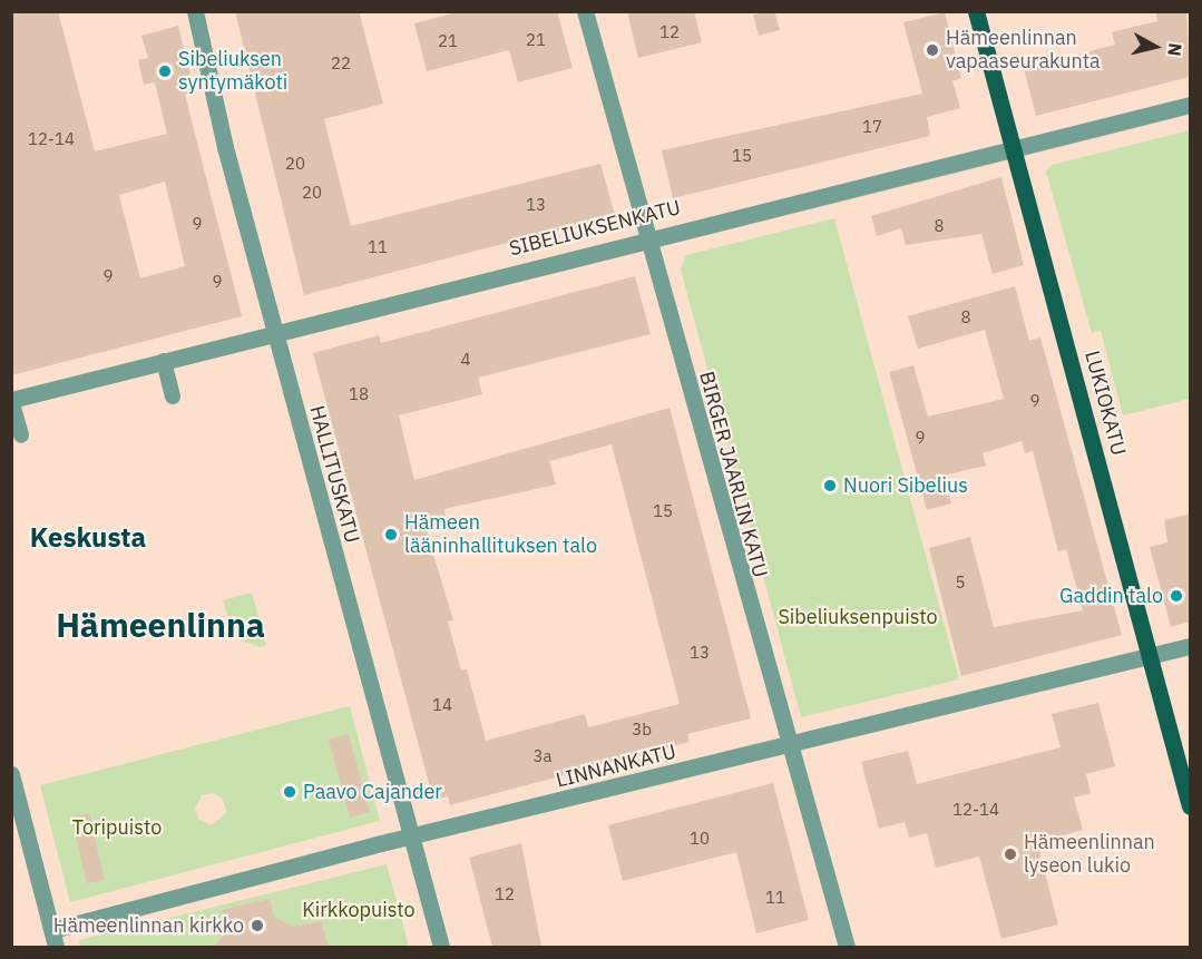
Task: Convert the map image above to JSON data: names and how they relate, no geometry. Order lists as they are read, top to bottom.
{
  "streets": {
    "main road": ["LUKIOKATU"],
    "street": [
      "SIBELIUKSENKATU",
      "HALLITUSKATU",
      "BIRGER JAARLIN KATU",
      "LINNANKATU"
    ]
  },
  "crossings": [
    ["SIBELIUKSENKATU", "LUKIOKATU"],
    ["SIBELIUKSENKATU", "HALLITUSKATU"],
    ["SIBELIUKSENKATU", "BIRGER JAARLIN KATU"],
    ["LUKIOKATU", "LINNANKATU"],
    ["HALLITUSKATU", "LINNANKATU"],
    ["BIRGER JAARLIN KATU", "LINNANKATU"]
  ],
  "districts": ["Keskusta", "Hämeenlinna"],
  "parks": ["Sibeliuksenpuisto", "Toripuisto", "Kirkkopuisto"],
  "places": [
    "Hämeenlinnan vapaaseurakunta",
    "Sibeliuksen syntymäkoti",
    "Nuori Sibelius",
    "Hämeen lääninhallituksen talo",
    "Gaddin talo",
    "Paavo Cajander",
    "Hämeenlinnan lyseon lukio",
    "Hämeenlinnan kirkko"
  ],
  "house_numbers": [
    "12",
    "21",
    "21",
    "22",
    "17",
    "12-14",
    "15",
    "20",
    "20",
    "13",
    "9",
    "8",
    "11",
    "9",
    "9",
    "8",
    "4",
    "18",
    "9",
    "9",
    "15",
    "5",
    "13",
    "14",
    "3b",
    "3a",
    "12-14",
    "10",
    "12",
    "11"
  ],
  "north": "right"
}
